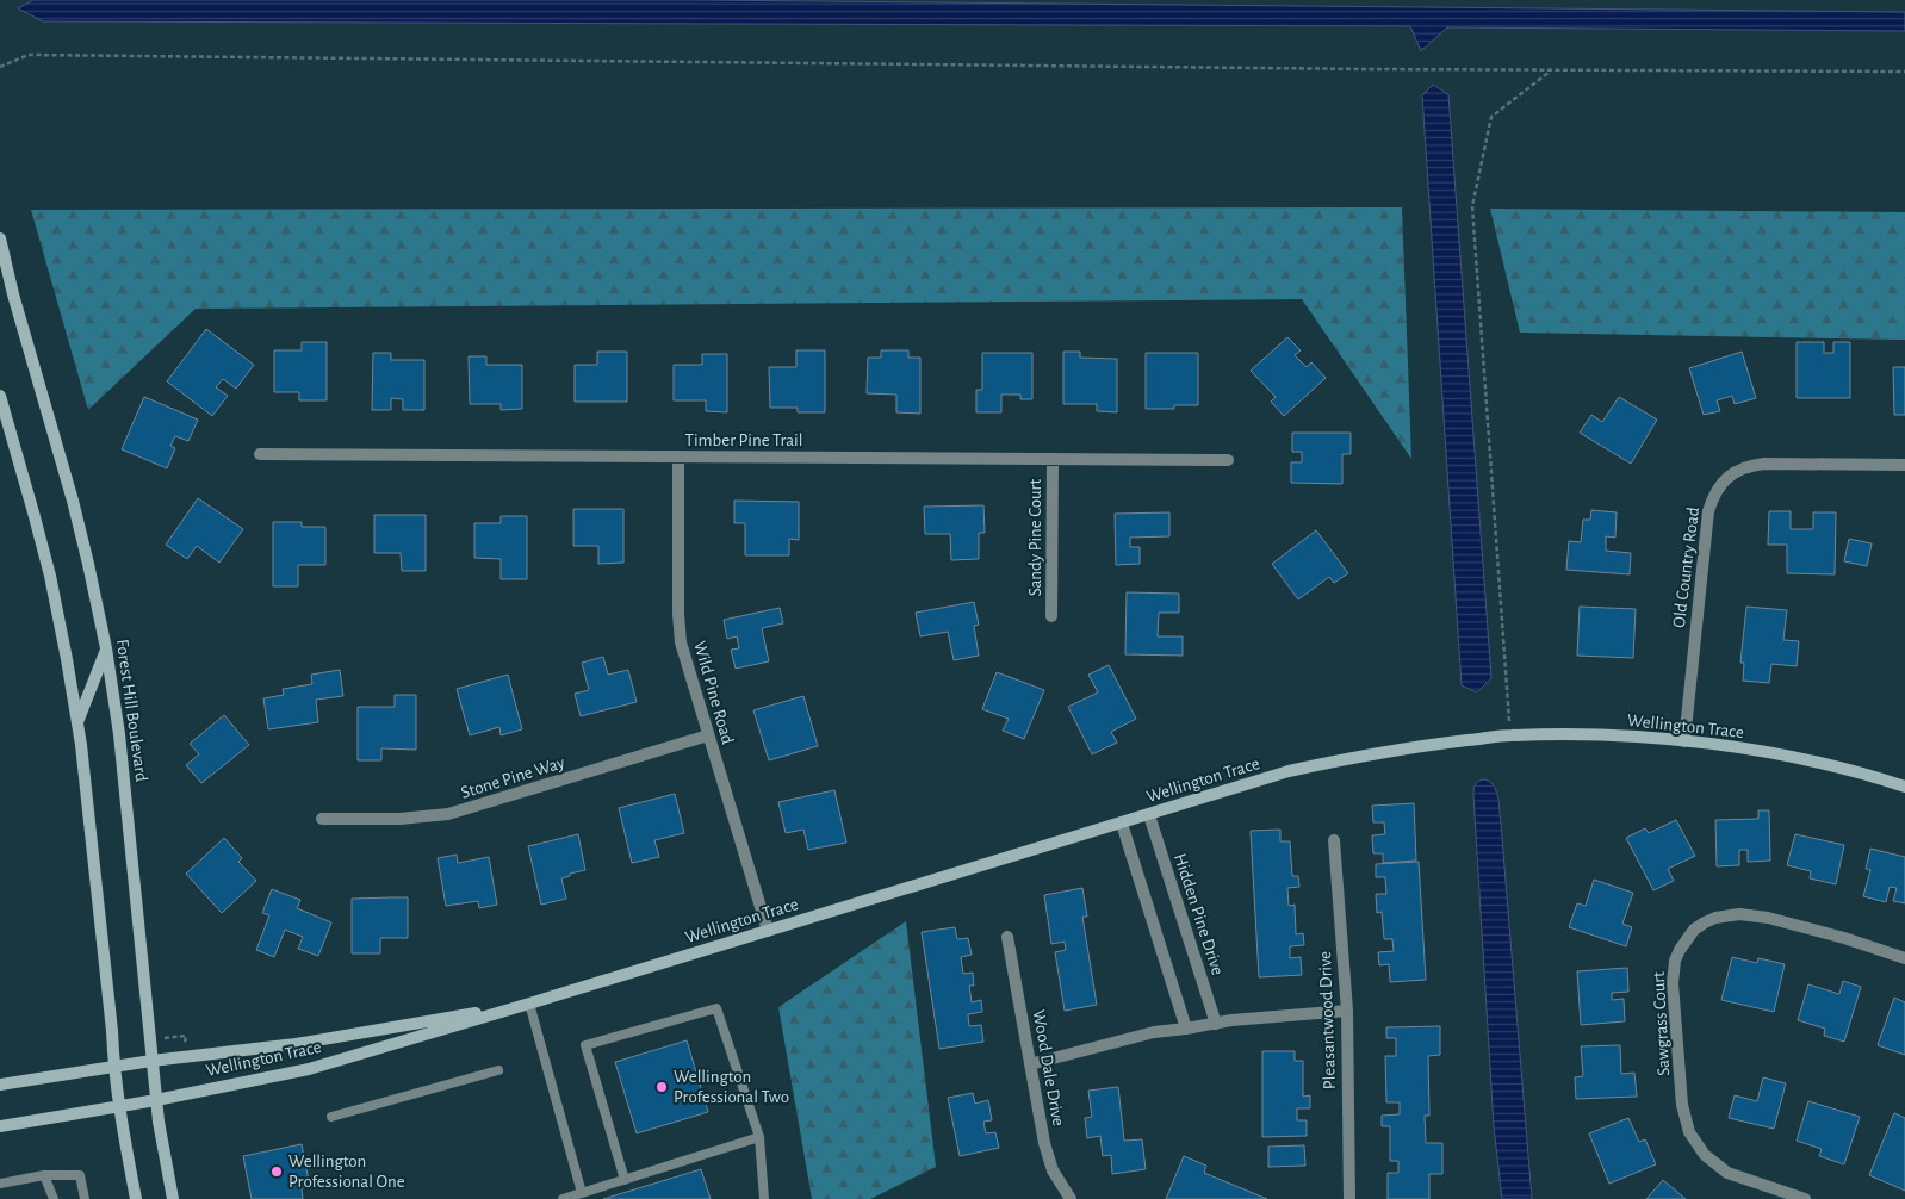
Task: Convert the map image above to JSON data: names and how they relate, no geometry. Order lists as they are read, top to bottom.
{
  "streets": {
    "street": [
      "Timber Pine Trail",
      "Sandy Pine Court",
      "Old Country Road",
      "Wild Pine Road",
      "Forest Hill Boulevard",
      "Wellington Trace",
      "Stone Pine Way",
      "Hidden Pine Drive",
      "Pleasantwood Drive",
      "Sawgrass Court",
      "Wood Dale Drive"
    ]
  },
  "crossings": [
    ["Timber Pine Trail", "Sandy Pine Court"],
    ["Timber Pine Trail", "Wild Pine Road"],
    ["Old Country Road", "Wellington Trace"],
    ["Wild Pine Road", "Wellington Trace"],
    ["Wild Pine Road", "Stone Pine Way"],
    ["Forest Hill Boulevard", "Wellington Trace"],
    ["Wellington Trace", "Hidden Pine Drive"]
  ],
  "places": ["Wellington Professional Two", "Wellington Professional One"]
}
